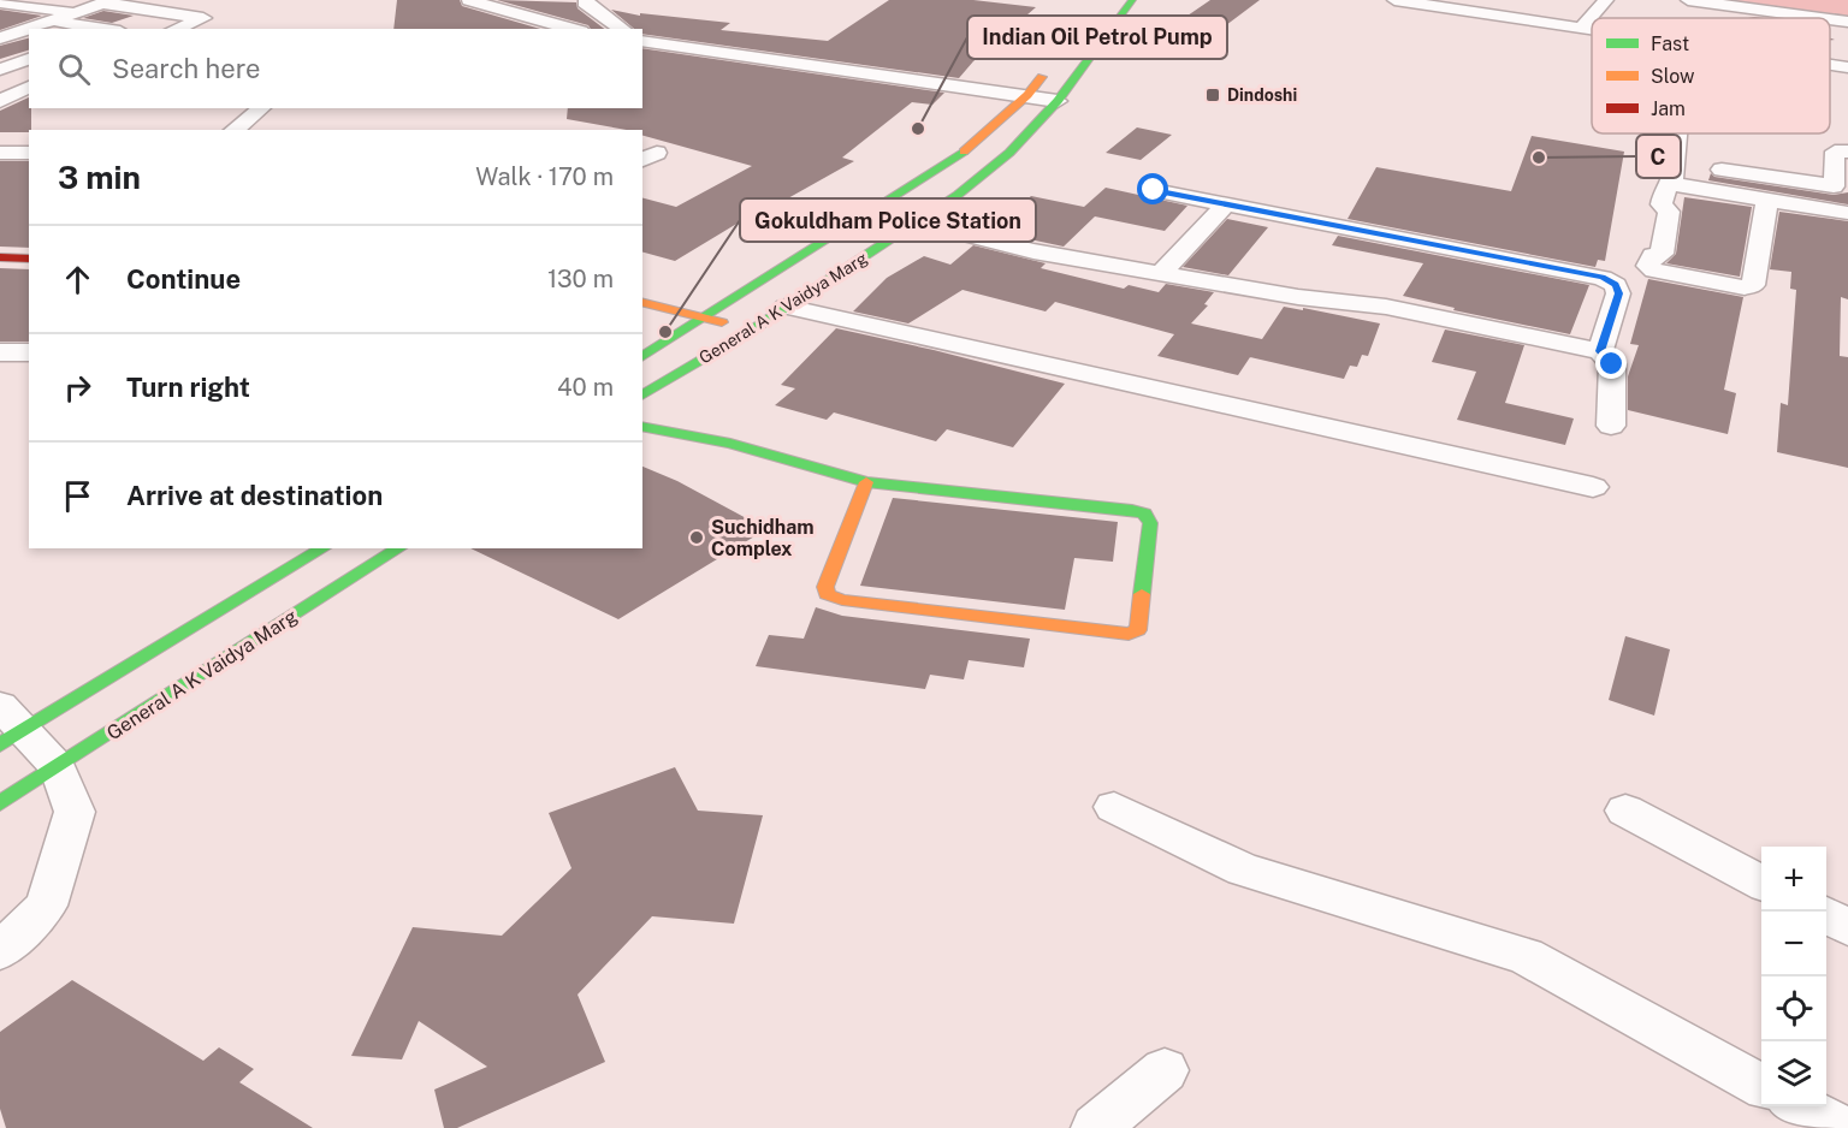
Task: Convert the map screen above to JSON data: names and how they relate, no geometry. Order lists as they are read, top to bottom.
{
  "streets": {
    "main road": ["General A K Vaidya Marg"]
  },
  "places": {
    "transit": ["Dindoshi"],
    "other": [
      "Indian Oil Petrol Pump",
      "C",
      "Gokuldham Police Station",
      "Suchidham Complex"
    ]
  },
  "legend": ["Fast", "Slow", "Jam"],
  "page": {
    "search": "Search here",
    "heading": ["3 min", "Walk · 170 m"],
    "list": [
      ["Continue", "130 m"],
      ["Turn right", "40 m"],
      "Arrive at destination"
    ],
    "map_buttons": ["+", "−"]
  }
}
